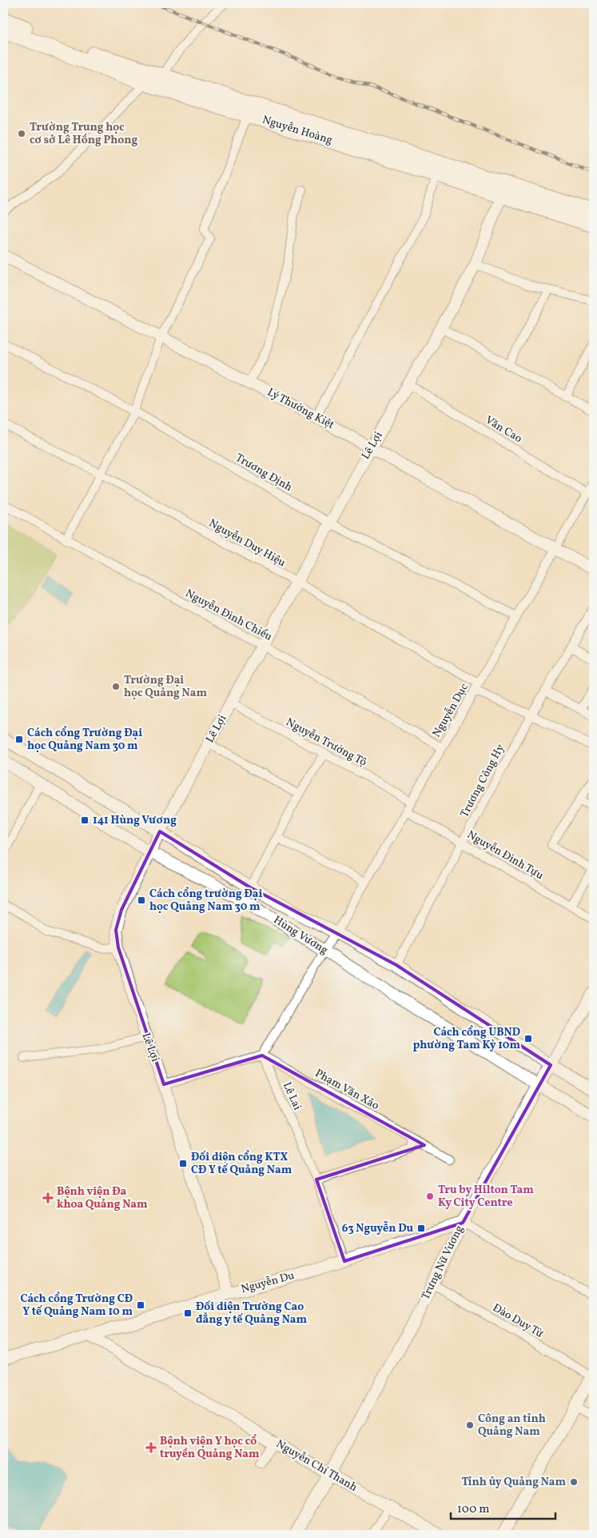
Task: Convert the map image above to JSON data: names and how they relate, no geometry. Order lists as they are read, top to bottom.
{
  "streets": {
    "highway": ["Nguyễn Hoàng"],
    "street": [
      "Lý Thường Kiệt",
      "Văn Cao",
      "Lê Lợi",
      "Trương Định",
      "Nguyễn Duy Hiệu",
      "Nguyễn Đình Chiểu",
      "Nguyễn Dục",
      "Nguyễn Trường Tộ",
      "Trương Công Hy",
      "Nguyễn Đình Tựu",
      "Hùng Vương",
      "Phạm Văn Xảo",
      "Lê Lai",
      "Trưng Nữ Vương",
      "Nguyễn Du",
      "Đào Duy Từ",
      "Nguyễn Chí Thanh"
    ]
  },
  "crossings": [
    ["Nguyễn Hoàng", "Lê Lợi"],
    ["Lý Thường Kiệt", "Lê Lợi"],
    ["Lý Thường Kiệt", "Nguyễn Dục"],
    ["Văn Cao", "Lê Lợi"],
    ["Văn Cao", "Nguyễn Dục"],
    ["Lê Lợi", "Trương Định"],
    ["Lê Lợi", "Nguyễn Duy Hiệu"],
    ["Lê Lợi", "Nguyễn Đình Chiểu"],
    ["Lê Lợi", "Nguyễn Trường Tộ"],
    ["Lê Lợi", "Hùng Vương"],
    ["Lê Lợi", "Nguyễn Du"],
    ["Trương Định", "Nguyễn Dục"],
    ["Nguyễn Duy Hiệu", "Nguyễn Dục"],
    ["Nguyễn Duy Hiệu", "Trương Công Hy"],
    ["Nguyễn Đình Chiểu", "Nguyễn Dục"],
    ["Nguyễn Dục", "Nguyễn Trường Tộ"],
    ["Nguyễn Dục", "Nguyễn Đình Tựu"],
    ["Nguyễn Dục", "Hùng Vương"],
    ["Trương Công Hy", "Nguyễn Đình Tựu"],
    ["Trương Công Hy", "Hùng Vương"],
    ["Hùng Vương", "Trưng Nữ Vương"],
    ["Phạm Văn Xảo", "Lê Lai"],
    ["Lê Lai", "Nguyễn Du"],
    ["Trưng Nữ Vương", "Nguyễn Du"],
    ["Trưng Nữ Vương", "Đào Duy Từ"],
    ["Trưng Nữ Vương", "Nguyễn Chí Thanh"],
    ["Nguyễn Du", "Nguyễn Chí Thanh"]
  ],
  "places": {
    "other": [
      "Trường Trung học cơ sở Lê Hồng Phong",
      "Trường Đại học Quảng Nam",
      "Tru by Hilton Tam Ky City Centre",
      "Công an tỉnh Quảng Nam",
      "Tỉnh ủy Quảng Nam"
    ],
    "transit": [
      "Cách cổng Trường Đại học Quảng Nam 30 m",
      "141 Hùng Vương",
      "Cách cổng trường Đại học Quảng Nam 30 m",
      "Cách cổng UBND phường Tam Kỳ 10m",
      "Đối diện cổng KTX CĐ Y tế Quảng Nam",
      "63 Nguyễn Du",
      "Cách cổng Trường CĐ Y tế Quảng Nam 10 m",
      "Đối diện Trường Cao đẳng y tế Quảng Nam"
    ],
    "health": ["Bệnh viện Đa khoa Quảng Nam", "Bệnh viện Y học cổ truyền Quảng Nam"]
  },
  "scale_bar": "100 m"
}
